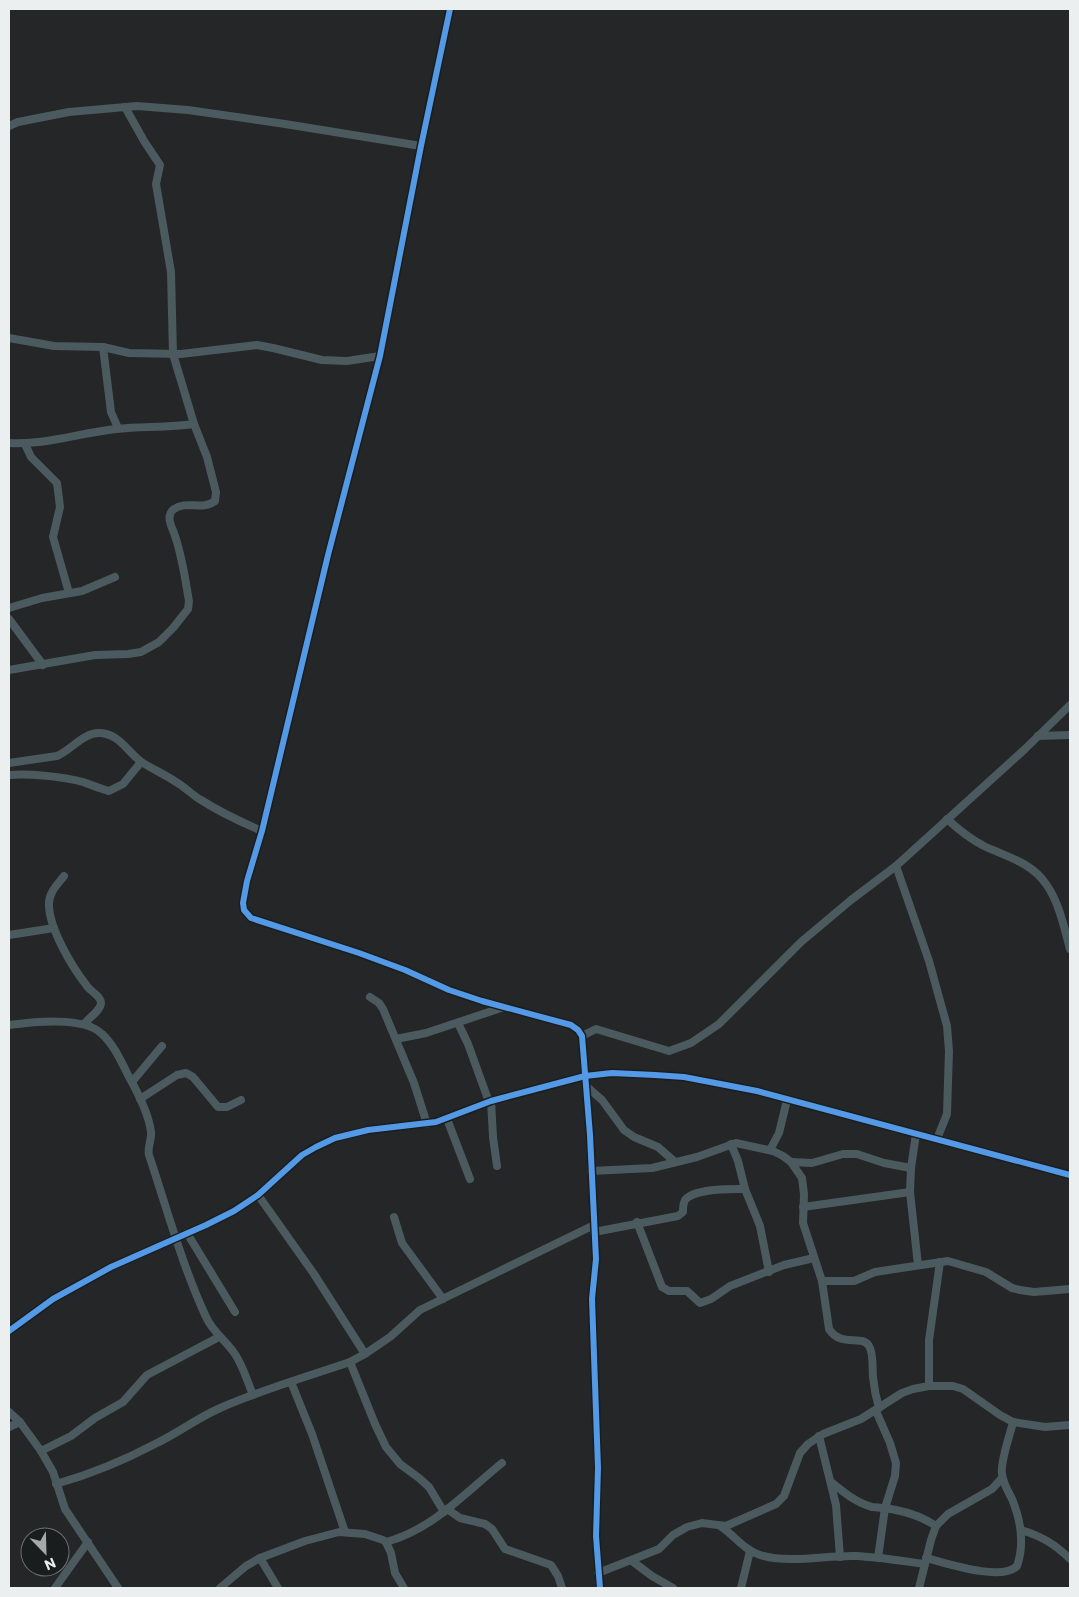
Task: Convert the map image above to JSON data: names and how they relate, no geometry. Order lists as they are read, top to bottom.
{
  "north": "bottom right"
}
